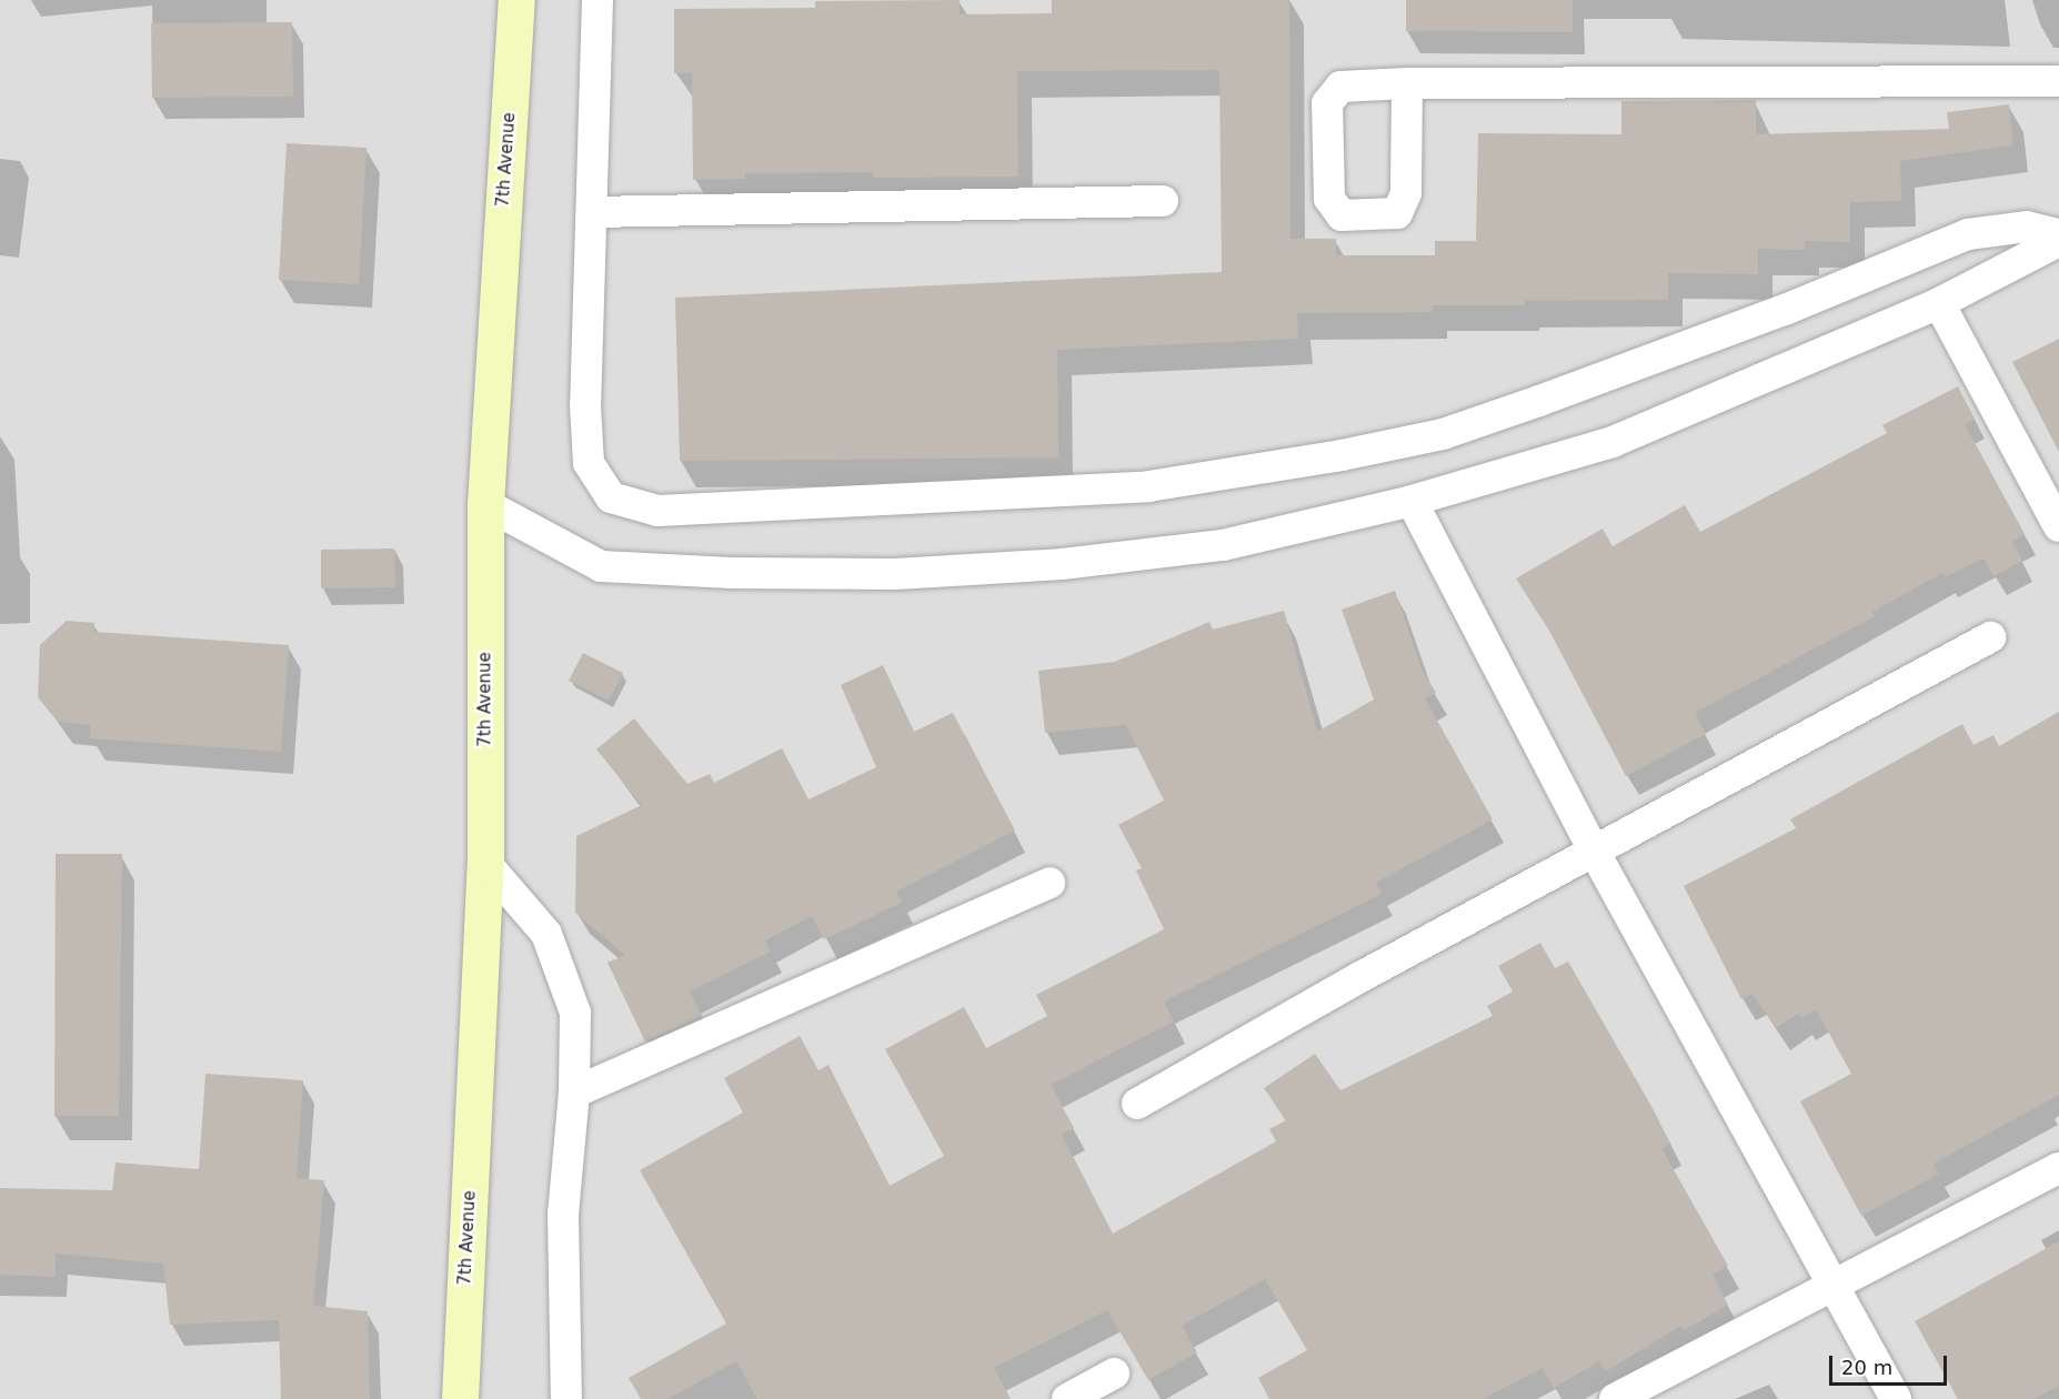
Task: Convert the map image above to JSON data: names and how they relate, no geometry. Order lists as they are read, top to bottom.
{
  "streets": {
    "main road": ["7th Avenue"]
  },
  "scale_bar": "20 m"
}
